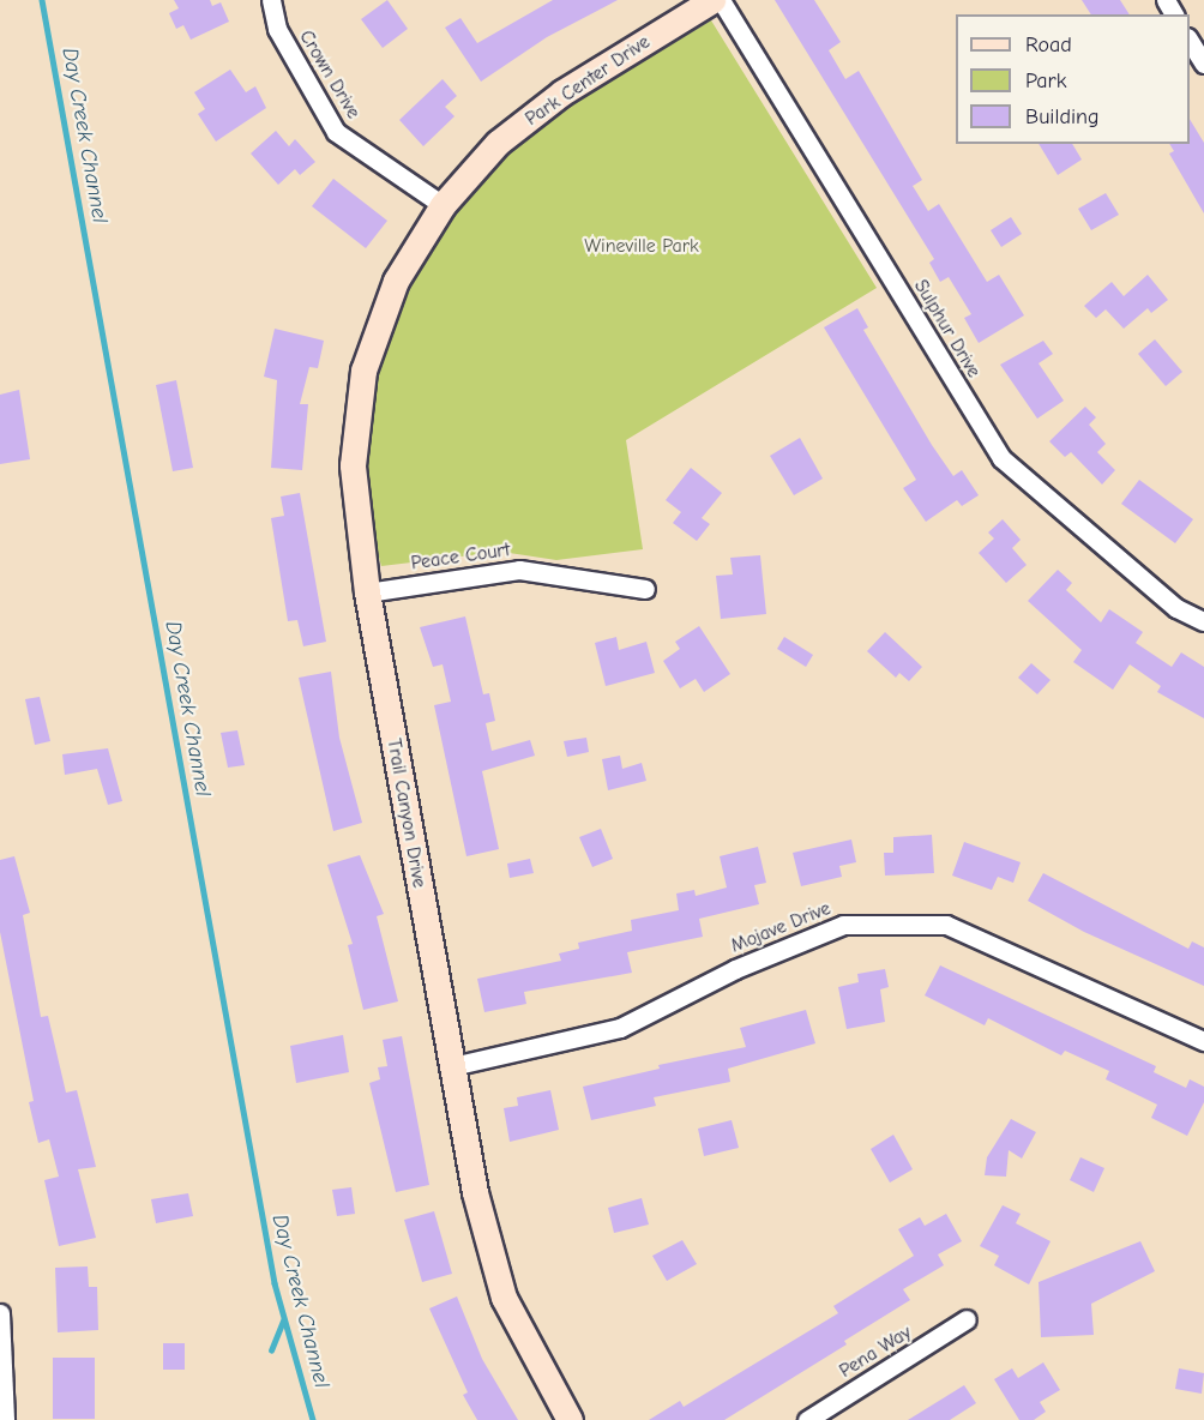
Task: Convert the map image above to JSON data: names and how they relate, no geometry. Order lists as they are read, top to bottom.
{
  "streets": {
    "street": [
      "Crown Drive",
      "Park Center Drive",
      "Sulphur Drive",
      "Peace Court",
      "Trail Canyon Drive",
      "Mojave Drive",
      "Pena Way"
    ]
  },
  "crossings": [
    ["Crown Drive", "Park Center Drive"],
    ["Crown Drive", "Trail Canyon Drive"],
    ["Park Center Drive", "Trail Canyon Drive"],
    ["Peace Court", "Trail Canyon Drive"],
    ["Trail Canyon Drive", "Mojave Drive"]
  ],
  "water": ["Day Creek Channel"],
  "parks": ["Wineville Park"],
  "legend": ["Road", "Park", "Building"]
}
